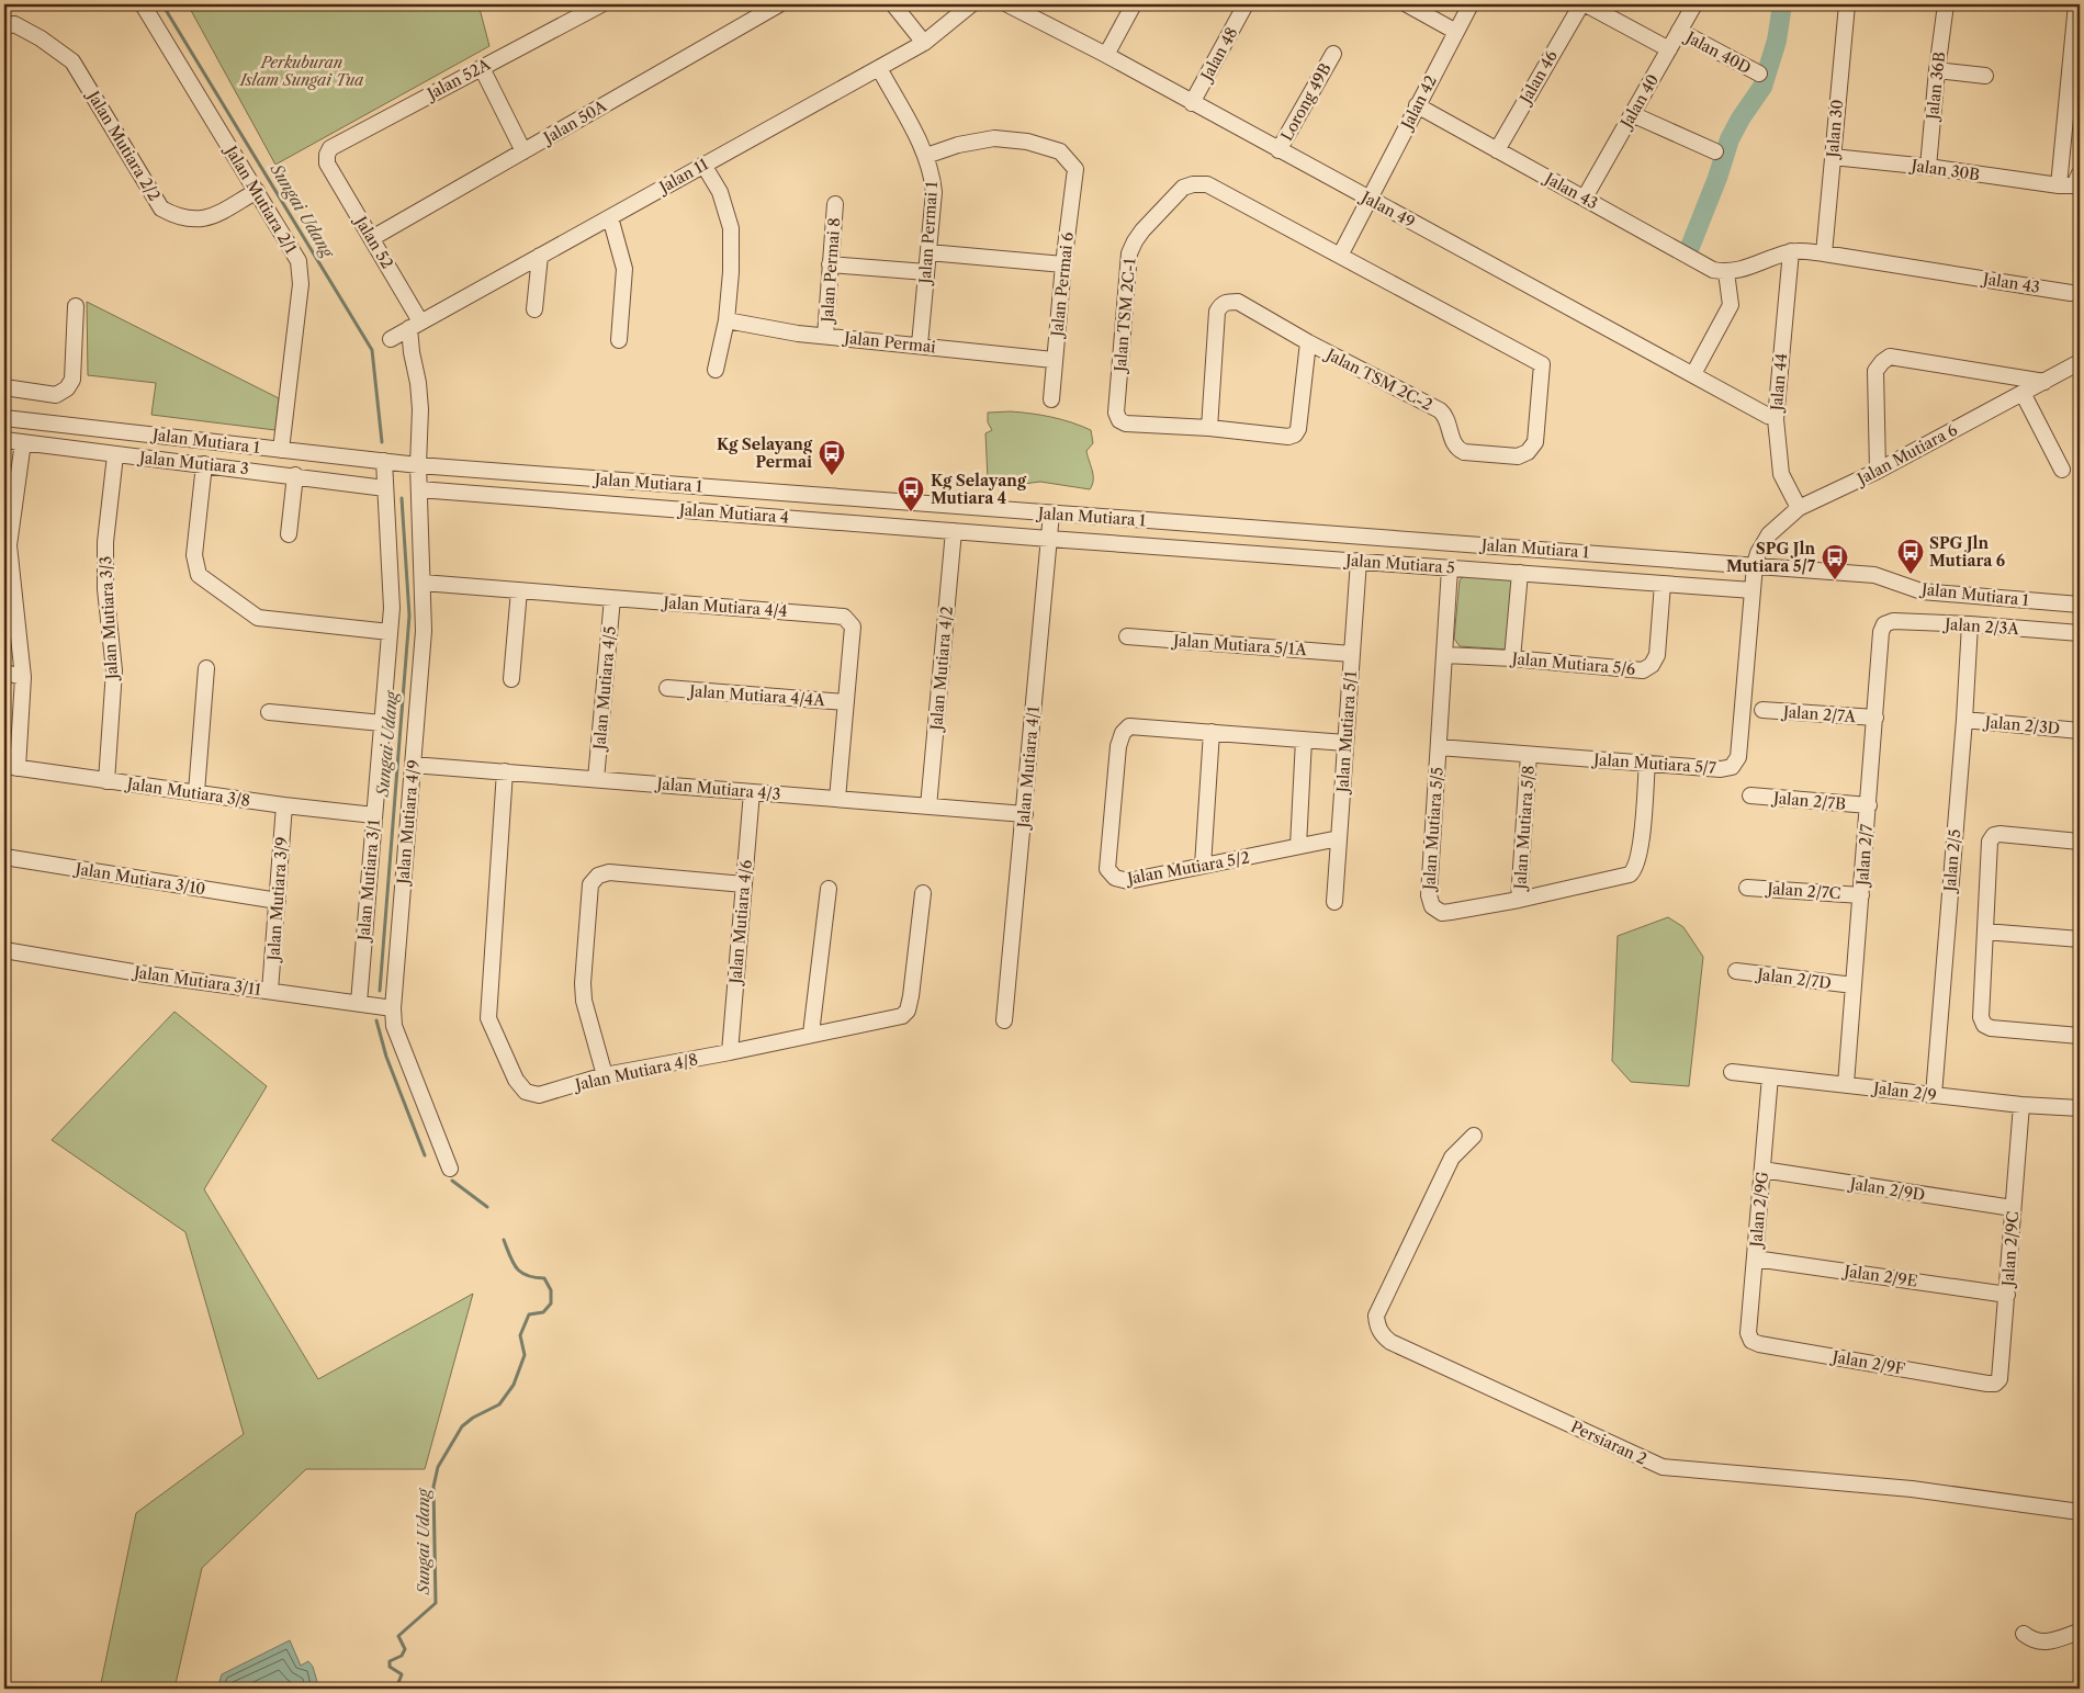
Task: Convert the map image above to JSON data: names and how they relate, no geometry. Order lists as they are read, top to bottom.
{
  "streets": {
    "street": [
      "Jalan 40D",
      "Jalan 48",
      "Jalan 46",
      "Jalan 52A",
      "Jalan 36B",
      "Jalan 40",
      "Lorong 49B",
      "Jalan 42",
      "Jalan 50A",
      "Jalan 30",
      "Jalan Mutiara 2/2",
      "Jalan 30B",
      "Jalan 11",
      "Jalan 43",
      "Jalan Mutiara 2/1",
      "Jalan 49",
      "Jalan Permai 1",
      "Jalan 52",
      "Jalan Permai 8",
      "Jalan Permai 6",
      "Jalan TSM 2C-1",
      "Jalan Permai",
      "Jalan TSM 2C-2",
      "Jalan 44",
      "Jalan Mutiara 1",
      "Jalan Mutiara 6",
      "Jalan Mutiara 3",
      "Jalan Mutiara 4",
      "Jalan Mutiara 5",
      "Jalan Mutiara 4/4",
      "Jalan Mutiara 3/3",
      "Jalan 2/3A",
      "Jalan Mutiara 5/1A",
      "Jalan Mutiara 5/6",
      "Jalan Mutiara 4/2",
      "Jalan Mutiara 4/5",
      "Jalan Mutiara 4/4A",
      "Jalan 2/7A",
      "Jalan 2/3D",
      "Jalan Mutiara 5/1",
      "Jalan Mutiara 5/7",
      "Jalan Mutiara 4/1",
      "Jalan Mutiara 4/3",
      "Jalan Mutiara 3/8",
      "Jalan 2/7B",
      "Jalan Mutiara 4/9",
      "Jalan Mutiara 5/8",
      "Jalan Mutiara 5/5",
      "Jalan 2/7",
      "Jalan 2/5",
      "Jalan Mutiara 5/2",
      "Jalan Mutiara 3/10",
      "Jalan Mutiara 3/1",
      "Jalan 2/7C",
      "Jalan Mutiara 3/9",
      "Jalan Mutiara 4/6",
      "Jalan 2/7D",
      "Jalan Mutiara 3/11",
      "Jalan Mutiara 4/8",
      "Jalan 2/9",
      "Jalan 2/9D",
      "Jalan 2/9G",
      "Jalan 2/9C",
      "Jalan 2/9E",
      "Jalan 2/9F",
      "Persiaran 2"
    ]
  },
  "crossings": [
    ["Jalan 40D", "Jalan 40"],
    ["Jalan 48", "Jalan 49"],
    ["Jalan 46", "Jalan 43"],
    ["Jalan 52A", "Jalan 52"],
    ["Jalan 36B", "Jalan 30B"],
    ["Jalan 40", "Jalan 43"],
    ["Lorong 49B", "Jalan 49"],
    ["Jalan 42", "Jalan 43"],
    ["Jalan 42", "Jalan 49"],
    ["Jalan 50A", "Jalan 52"],
    ["Jalan 30", "Jalan 30B"],
    ["Jalan 30", "Jalan 43"],
    ["Jalan Mutiara 2/2", "Jalan Mutiara 2/1"],
    ["Jalan 11", "Jalan Permai 1"],
    ["Jalan 11", "Jalan 52"],
    ["Jalan 11", "Jalan Mutiara 4/9"],
    ["Jalan 43", "Jalan 44"],
    ["Jalan Mutiara 2/1", "Jalan Mutiara 1"],
    ["Jalan Permai 1", "Jalan Permai 6"],
    ["Jalan Permai 1", "Jalan Permai"],
    ["Jalan 52", "Jalan Mutiara 4/9"],
    ["Jalan Permai 8", "Jalan Permai"],
    ["Jalan Permai 6", "Jalan Permai"],
    ["Jalan TSM 2C-1", "Jalan TSM 2C-2"],
    ["Jalan 44", "Jalan Mutiara 6"],
    ["Jalan Mutiara 1", "Jalan Mutiara 6"],
    ["Jalan Mutiara 1", "Jalan Mutiara 5/7"],
    ["Jalan Mutiara 1", "Jalan Mutiara 4/1"],
    ["Jalan Mutiara 1", "Jalan Mutiara 4/9"],
    ["Jalan Mutiara 1", "Jalan Mutiara 3/1"],
    ["Jalan Mutiara 6", "Jalan Mutiara 5/7"],
    ["Jalan Mutiara 3", "Jalan Mutiara 3/3"],
    ["Jalan Mutiara 3", "Jalan Mutiara 3/1"],
    ["Jalan Mutiara 4", "Jalan Mutiara 5"],
    ["Jalan Mutiara 4", "Jalan Mutiara 4/2"],
    ["Jalan Mutiara 4", "Jalan Mutiara 4/1"],
    ["Jalan Mutiara 4", "Jalan Mutiara 4/9"],
    ["Jalan Mutiara 5", "Jalan Mutiara 5/6"],
    ["Jalan Mutiara 5", "Jalan Mutiara 5/1"],
    ["Jalan Mutiara 5", "Jalan Mutiara 5/7"],
    ["Jalan Mutiara 5", "Jalan Mutiara 4/1"],
    ["Jalan Mutiara 5", "Jalan Mutiara 5/5"],
    ["Jalan Mutiara 4/4", "Jalan Mutiara 4/5"],
    ["Jalan Mutiara 4/4", "Jalan Mutiara 4/4A"],
    ["Jalan Mutiara 4/4", "Jalan Mutiara 4/3"],
    ["Jalan Mutiara 4/4", "Jalan Mutiara 4/9"],
    ["Jalan Mutiara 3/3", "Jalan Mutiara 3/8"],
    ["Jalan 2/3A", "Jalan 2/7"],
    ["Jalan 2/3A", "Jalan 2/5"],
    ["Jalan Mutiara 5/1A", "Jalan Mutiara 5/1"],
    ["Jalan Mutiara 5/6", "Jalan Mutiara 5/5"],
    ["Jalan Mutiara 4/2", "Jalan Mutiara 4/3"],
    ["Jalan Mutiara 4/5", "Jalan Mutiara 4/3"],
    ["Jalan 2/7A", "Jalan 2/7"],
    ["Jalan 2/3D", "Jalan 2/5"],
    ["Jalan Mutiara 5/1", "Jalan Mutiara 5/2"],
    ["Jalan Mutiara 5/7", "Jalan Mutiara 5/8"],
    ["Jalan Mutiara 5/7", "Jalan Mutiara 5/5"],
    ["Jalan Mutiara 4/1", "Jalan Mutiara 4/3"],
    ["Jalan Mutiara 4/3", "Jalan Mutiara 4/9"],
    ["Jalan Mutiara 4/3", "Jalan Mutiara 4/6"],
    ["Jalan Mutiara 4/3", "Jalan Mutiara 4/8"],
    ["Jalan Mutiara 3/8", "Jalan Mutiara 3/1"],
    ["Jalan Mutiara 3/8", "Jalan Mutiara 3/9"],
    ["Jalan 2/7B", "Jalan 2/7"],
    ["Jalan Mutiara 4/9", "Jalan Mutiara 3/11"],
    ["Jalan Mutiara 5/8", "Jalan Mutiara 5/5"],
    ["Jalan 2/7", "Jalan 2/7C"],
    ["Jalan 2/7", "Jalan 2/7D"],
    ["Jalan 2/7", "Jalan 2/9"],
    ["Jalan 2/5", "Jalan 2/9"],
    ["Jalan Mutiara 3/10", "Jalan Mutiara 3/9"],
    ["Jalan Mutiara 3/1", "Jalan Mutiara 3/11"],
    ["Jalan Mutiara 3/9", "Jalan Mutiara 3/11"],
    ["Jalan Mutiara 4/6", "Jalan Mutiara 4/8"],
    ["Jalan 2/9", "Jalan 2/9G"],
    ["Jalan 2/9", "Jalan 2/9C"],
    ["Jalan 2/9D", "Jalan 2/9G"],
    ["Jalan 2/9D", "Jalan 2/9C"],
    ["Jalan 2/9G", "Jalan 2/9E"],
    ["Jalan 2/9G", "Jalan 2/9F"],
    ["Jalan 2/9C", "Jalan 2/9E"],
    ["Jalan 2/9C", "Jalan 2/9F"]
  ],
  "water": ["Sungai Udang"],
  "parks": ["Perkuburan Islam Sungai Tua"],
  "places": {
    "bus stop": [
      "Kg Selayang Permai",
      "Kg Selayang Mutiara 4",
      "SPG Jln Mutiara 6",
      "SPG Jln Mutiara 5/7"
    ]
  }
}
